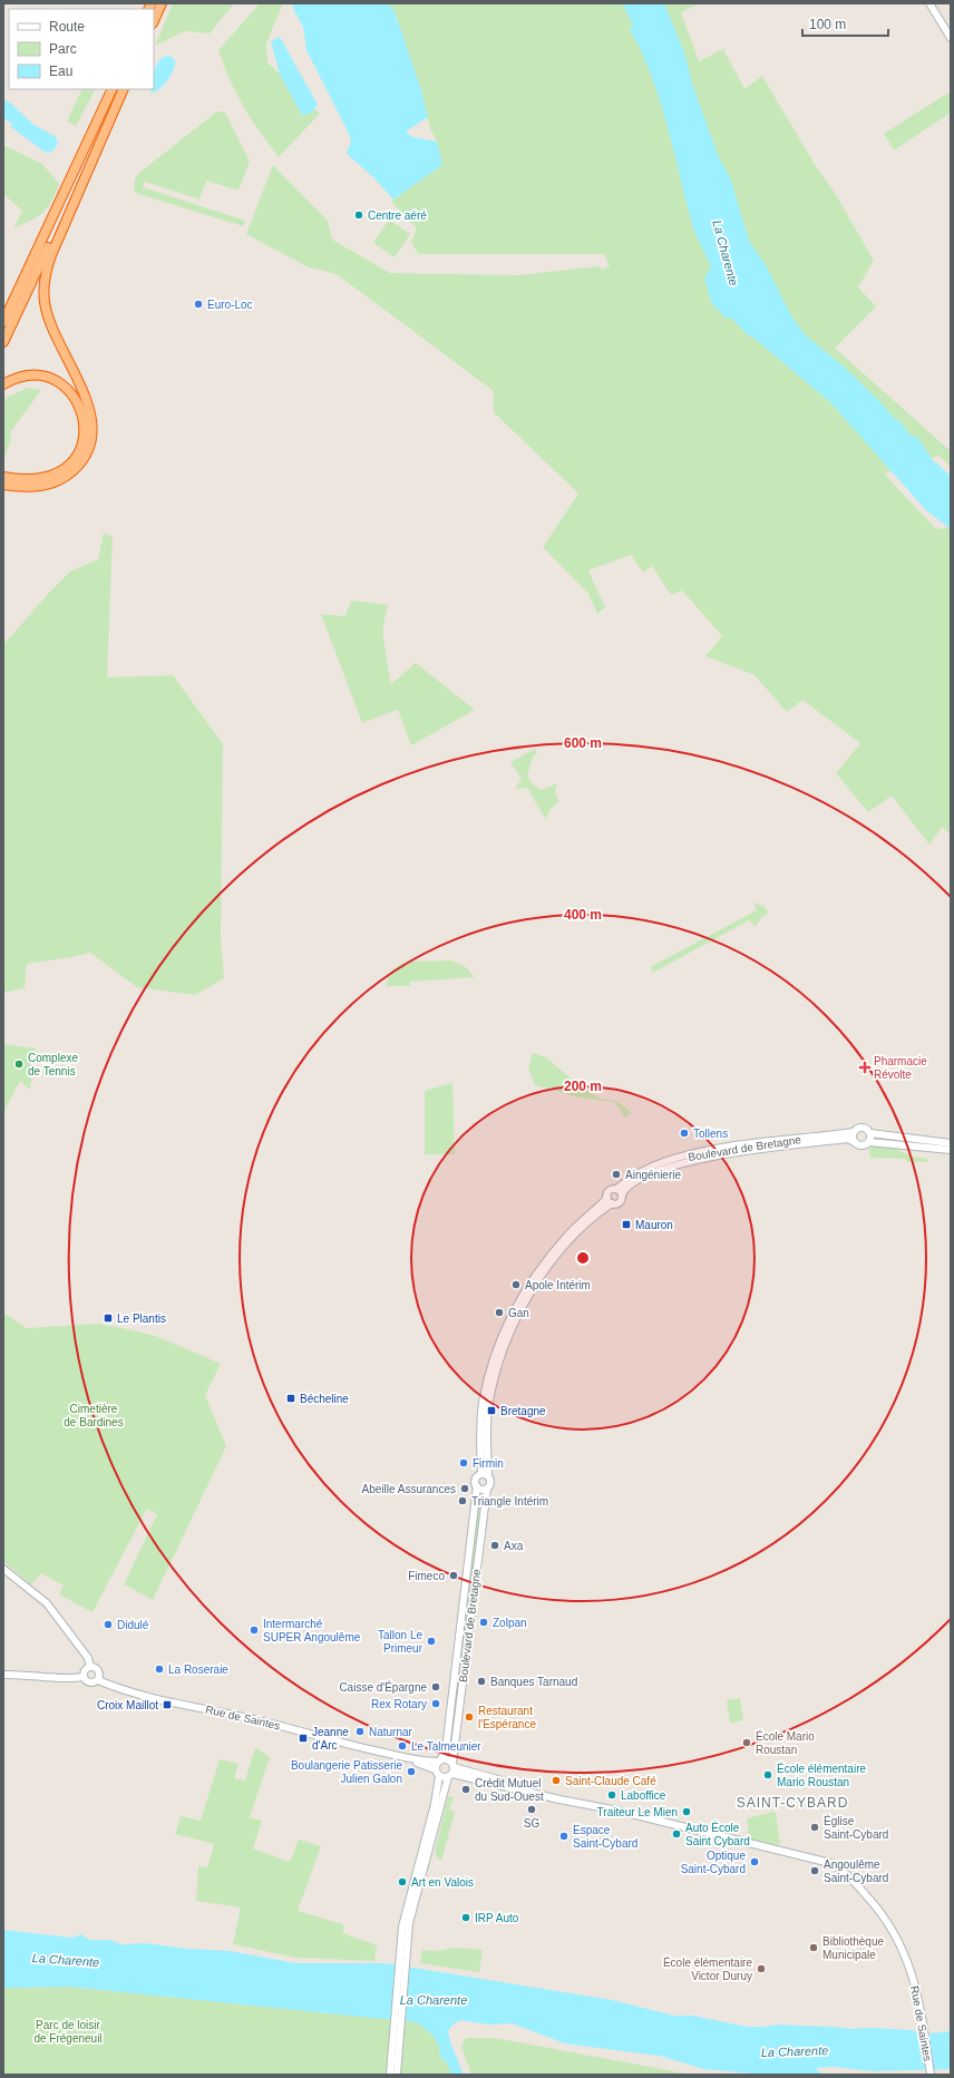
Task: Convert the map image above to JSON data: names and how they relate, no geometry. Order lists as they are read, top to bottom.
{
  "streets": {
    "main road": ["Boulevard de Bretagne", "Rue de Saintes"]
  },
  "crossings": [
    ["Boulevard de Bretagne", "Rue de Saintes"]
  ],
  "districts": ["SAINT-CYBARD"],
  "water": ["La Charente"],
  "parks": ["Cimetière de Bardines", "Parc de loisir de Frégeneuil"],
  "places": {
    "other": [
      "Centre aéré",
      "Euro-Loc",
      "Complexe de Tennis",
      "Tollens",
      "Aingénierie",
      "Apole Intérim",
      "Gan",
      "Firmin",
      "Abeille Assurances",
      "Triangle Intérim",
      "Axa",
      "Fimeco",
      "Zolpan",
      "Didulé",
      "Intermarché SUPER Angoulême",
      "Tallon Le Primeur",
      "La Roseraie",
      "Banques Tarnaud",
      "Caisse d'Épargne",
      "Rex Rotary",
      "Restaurant l'Espérance",
      "Naturnar",
      "École Mario Roustan",
      "Le Talmeunier",
      "Boulangerie Patisserie Julien Galon",
      "École élémentaire Mario Roustan",
      "Saint-Claude Café",
      "Crédit Mutuel du Sud-Ouest",
      "Laboffice",
      "SG",
      "Traiteur Le Mien",
      "Église Saint-Cybard",
      "Auto École Saint Cybard",
      "Espace Saint-Cybard",
      "Optique Saint-Cybard",
      "Angoulême Saint-Cybard",
      "Art en Valois",
      "IRP Auto",
      "Bibliothèque Municipale",
      "École élémentaire Victor Duruy"
    ],
    "health": ["Pharmacie Révolte"],
    "transit": [
      "Mauron",
      "Le Plantis",
      "Bécheline",
      "Bretagne",
      "Croix Maillot",
      "Jeanne d'Arc"
    ]
  },
  "legend": ["Route", "Parc", "Eau"],
  "scale_bar": "100 m",
  "rings": ["600 m", "400 m", "200 m"]
}
